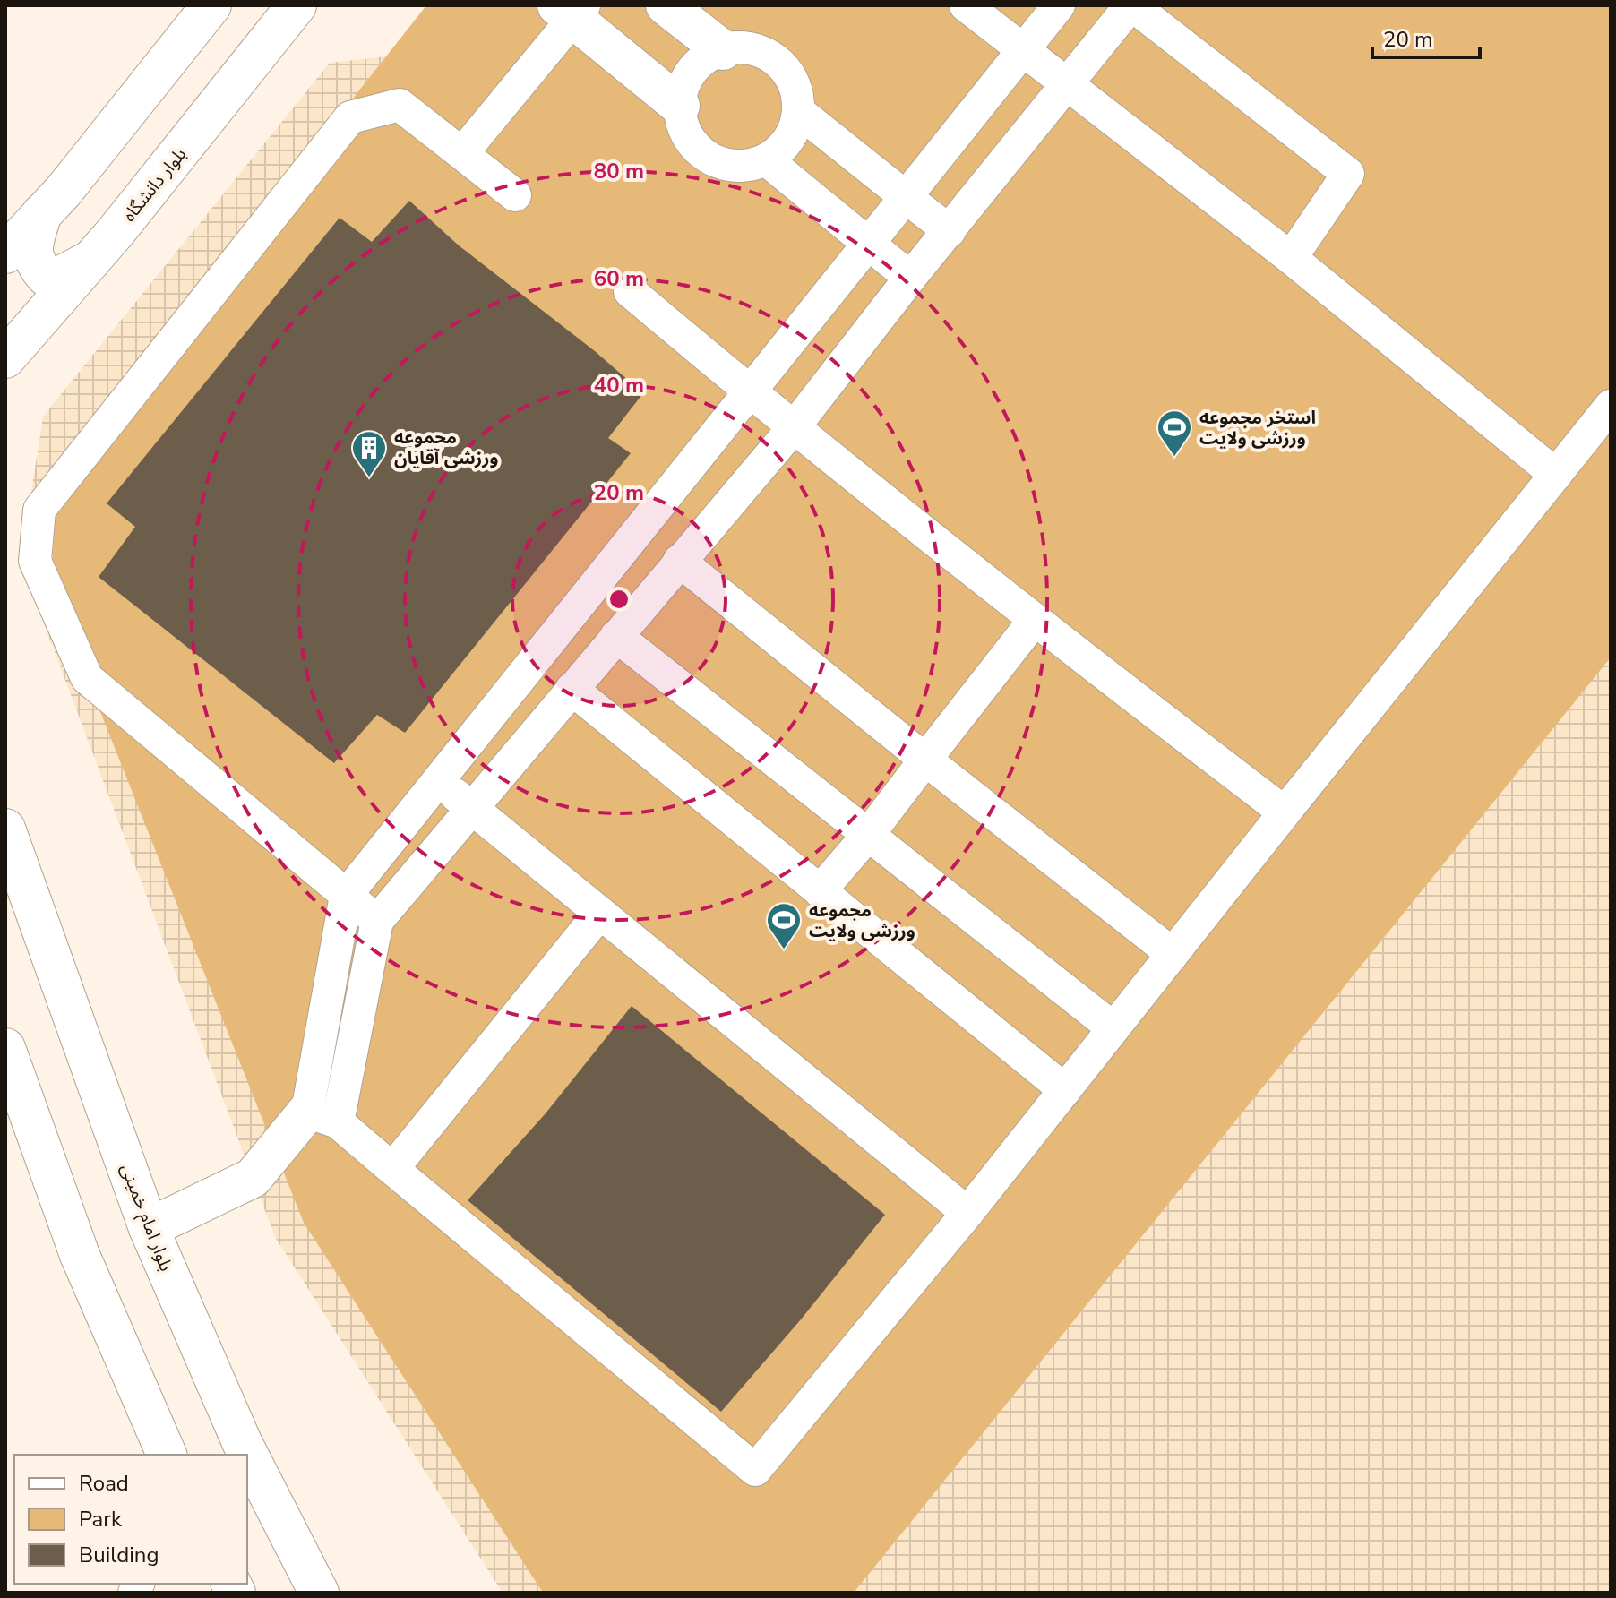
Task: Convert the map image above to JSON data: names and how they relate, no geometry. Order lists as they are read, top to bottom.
{
  "streets": {
    "street": ["بلوار دانشگاه", "بلوار امام خمینی"]
  },
  "places": {
    "sports": ["استخر مجموعه ورزشی ولایت", "مجموعه ورزشی ولایت"],
    "building": ["مجموعه ورزشی آقایان"]
  },
  "legend": ["Road", "Park", "Building"],
  "scale_bar": "20 m",
  "rings": [
    "80 m",
    "60 m",
    "40 m",
    "20 m"
  ]
}
